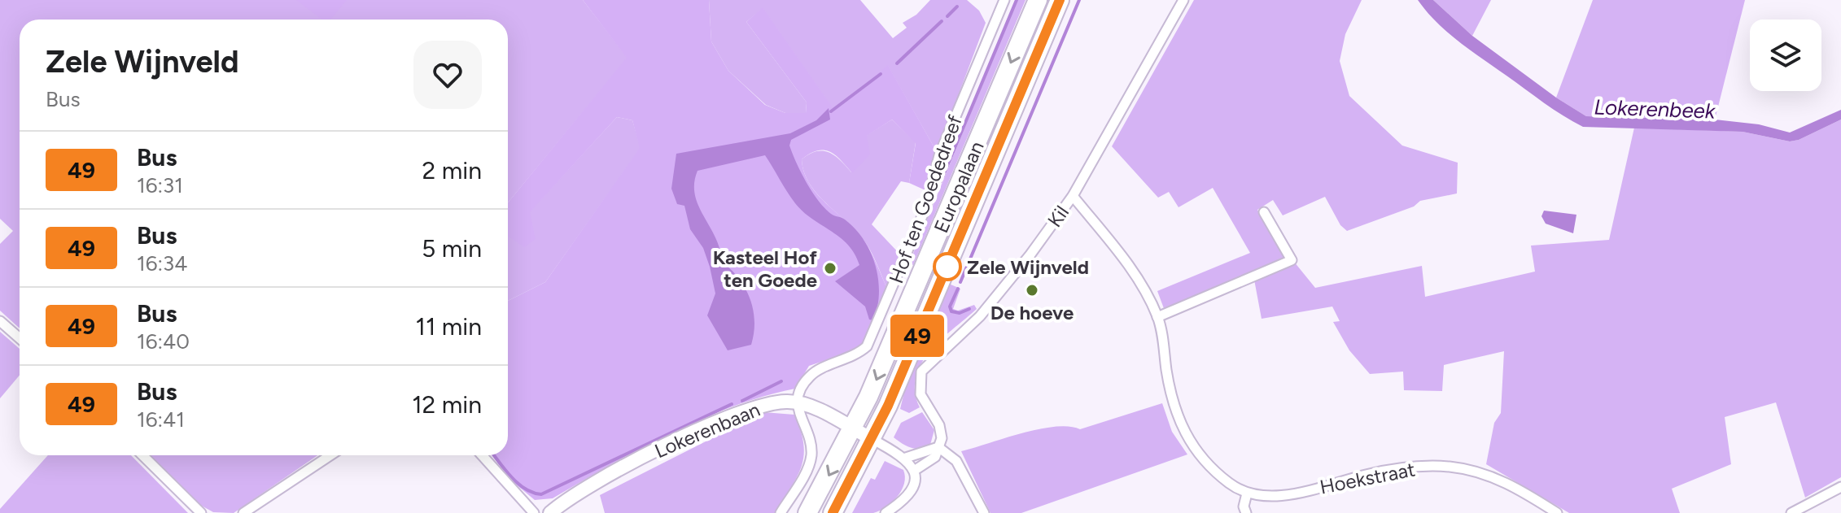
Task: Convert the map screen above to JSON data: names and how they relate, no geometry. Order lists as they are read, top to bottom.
{
  "streets": {
    "highway": ["Europalaan"],
    "street": [
      "Hof ten Goededreef",
      "Kil",
      "Lokerenbaan",
      "Hoekstraat"
    ]
  },
  "crossings": [
    ["Europalaan", "Lokerenbaan"],
    ["Hof ten Goededreef", "Lokerenbaan"]
  ],
  "water": ["Lokerenbeek"],
  "places": ["Zele Wijnveld", "Kasteel Hof ten Goede", "De hoeve"],
  "lines": ["bus line 49"],
  "page": {
    "on_map": "49",
    "heading": ["Zele Wijnveld", "Bus"],
    "list": [
      {
        "mark": "49",
        "name": "Bus",
        "note": "16:31",
        "value": "2 min"
      },
      {
        "mark": "49",
        "name": "Bus",
        "note": "16:34",
        "value": "5 min"
      },
      {
        "mark": "49",
        "name": "Bus",
        "note": "16:40",
        "value": "11 min"
      },
      {
        "mark": "49",
        "name": "Bus",
        "note": "16:41",
        "value": "12 min"
      }
    ]
  }
}
